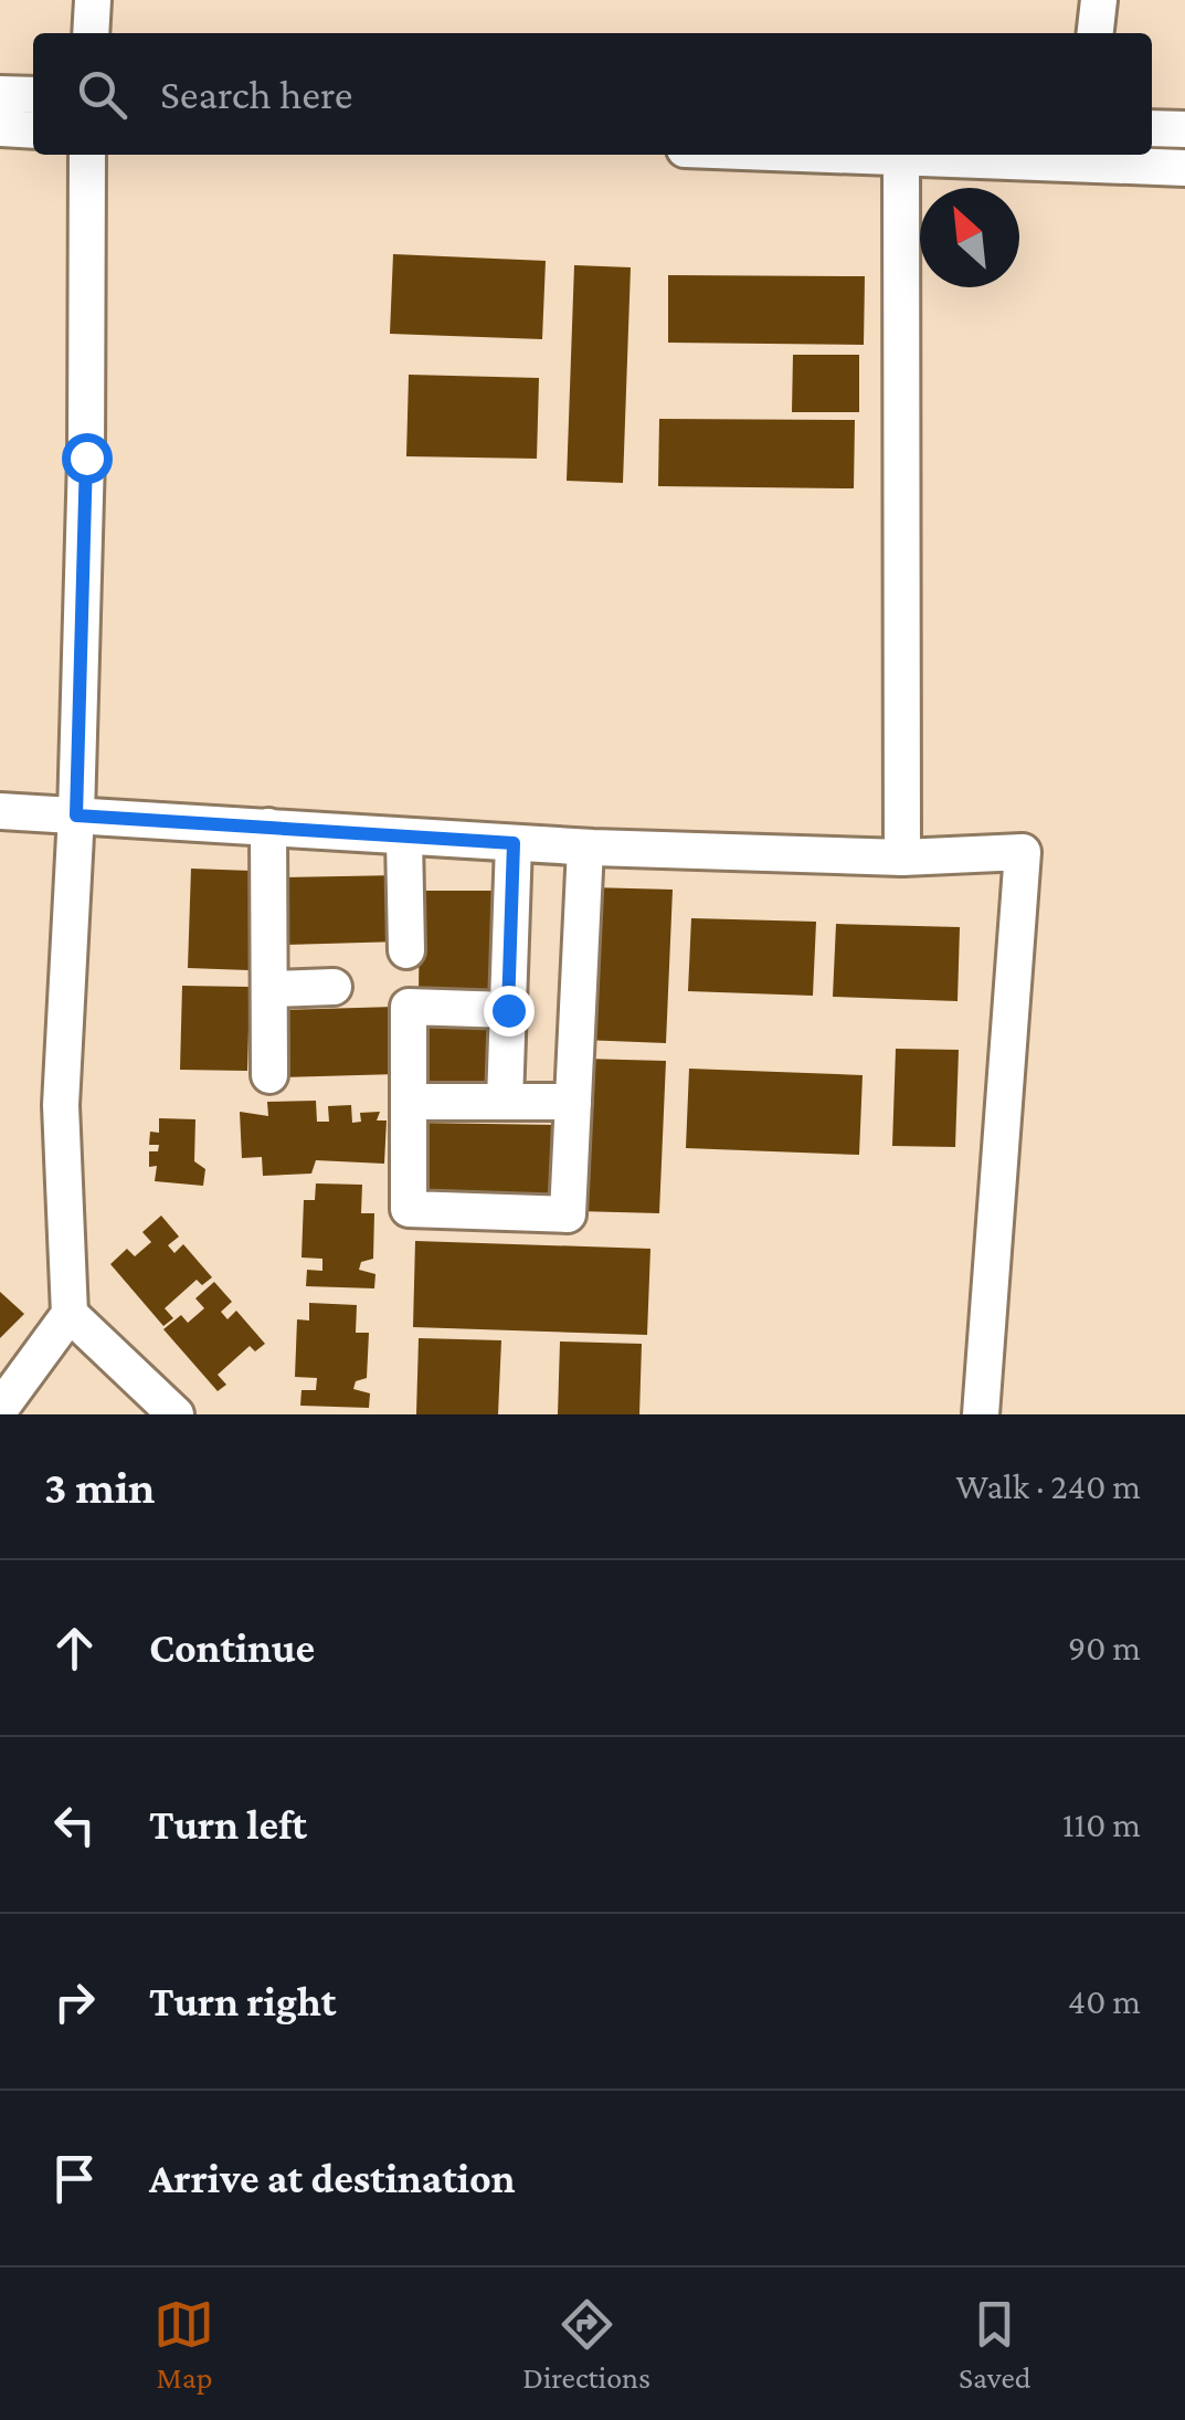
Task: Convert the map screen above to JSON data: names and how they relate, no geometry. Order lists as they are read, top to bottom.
{
  "north": "top left",
  "page": {
    "search": "Search here",
    "heading": ["3 min", "Walk · 240 m"],
    "list": [
      ["Continue", "90 m"],
      ["Turn left", "110 m"],
      ["Turn right", "40 m"],
      "Arrive at destination"
    ],
    "nav": ["Map", "Directions", "Saved"]
  }
}
